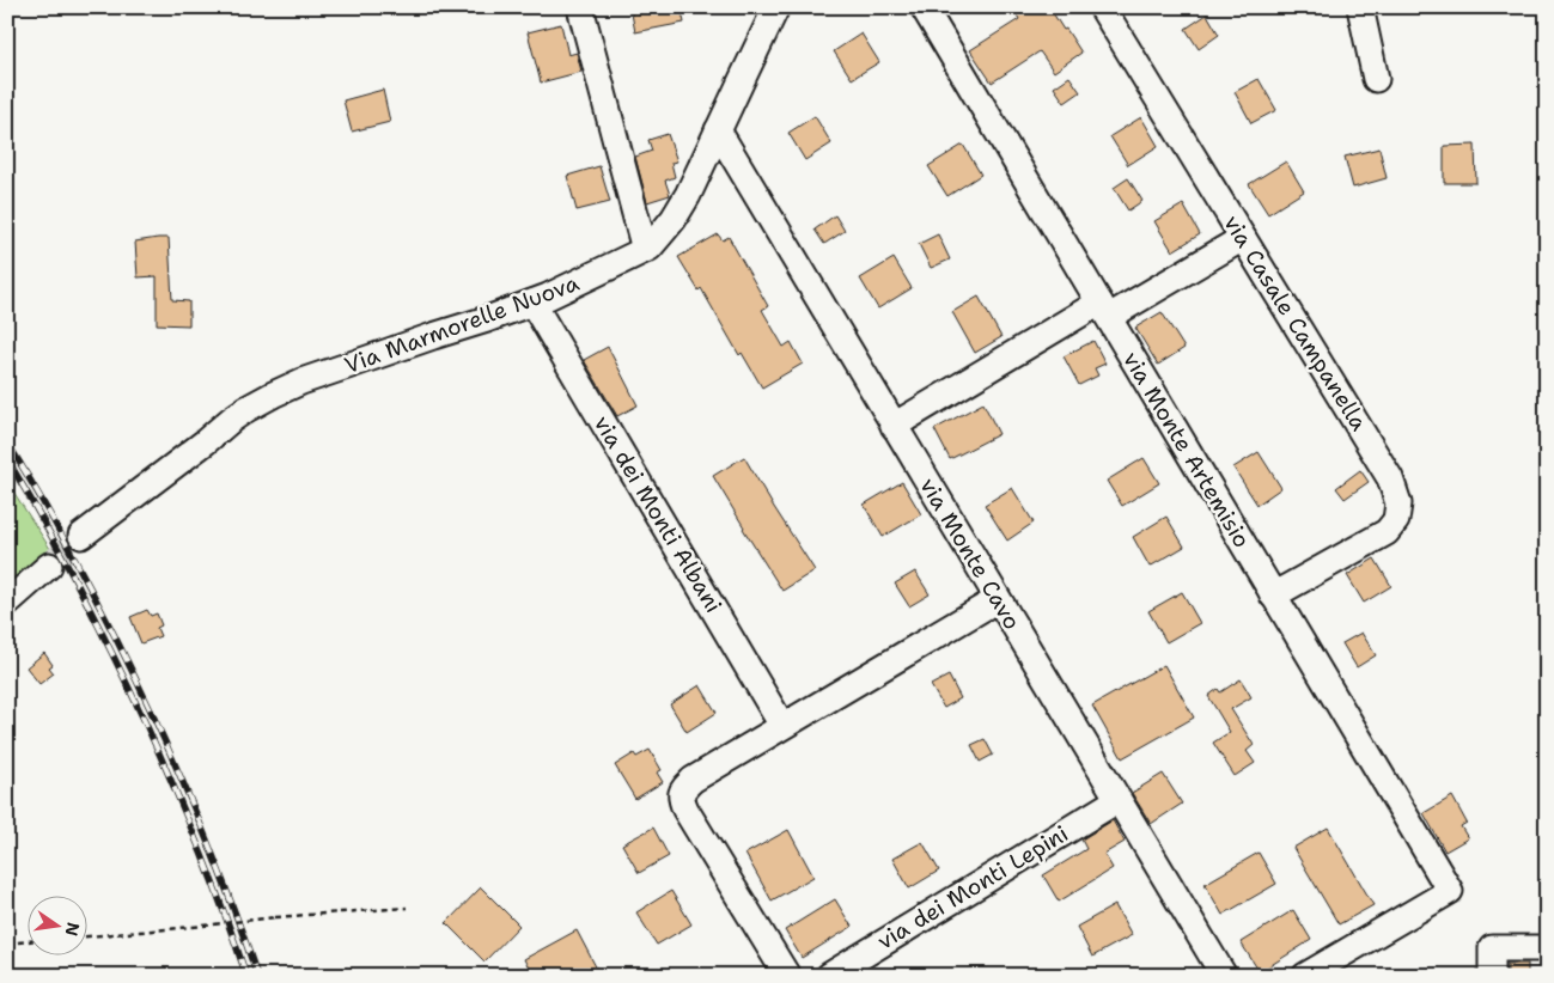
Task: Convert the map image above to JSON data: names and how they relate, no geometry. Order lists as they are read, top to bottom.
{
  "streets": {
    "street": [
      "via Casale Campanella",
      "Via Marmorelle Nuova",
      "via Monte Artemisio",
      "via dei Monti Albani",
      "via Monte Cavo",
      "via dei Monti Lepini"
    ]
  },
  "crossings": [
    ["via Casale Campanella", "via Monte Artemisio"],
    ["Via Marmorelle Nuova", "via dei Monti Albani"],
    ["Via Marmorelle Nuova", "via Monte Cavo"],
    ["via Monte Cavo", "via dei Monti Lepini"]
  ],
  "north": "right"
}
